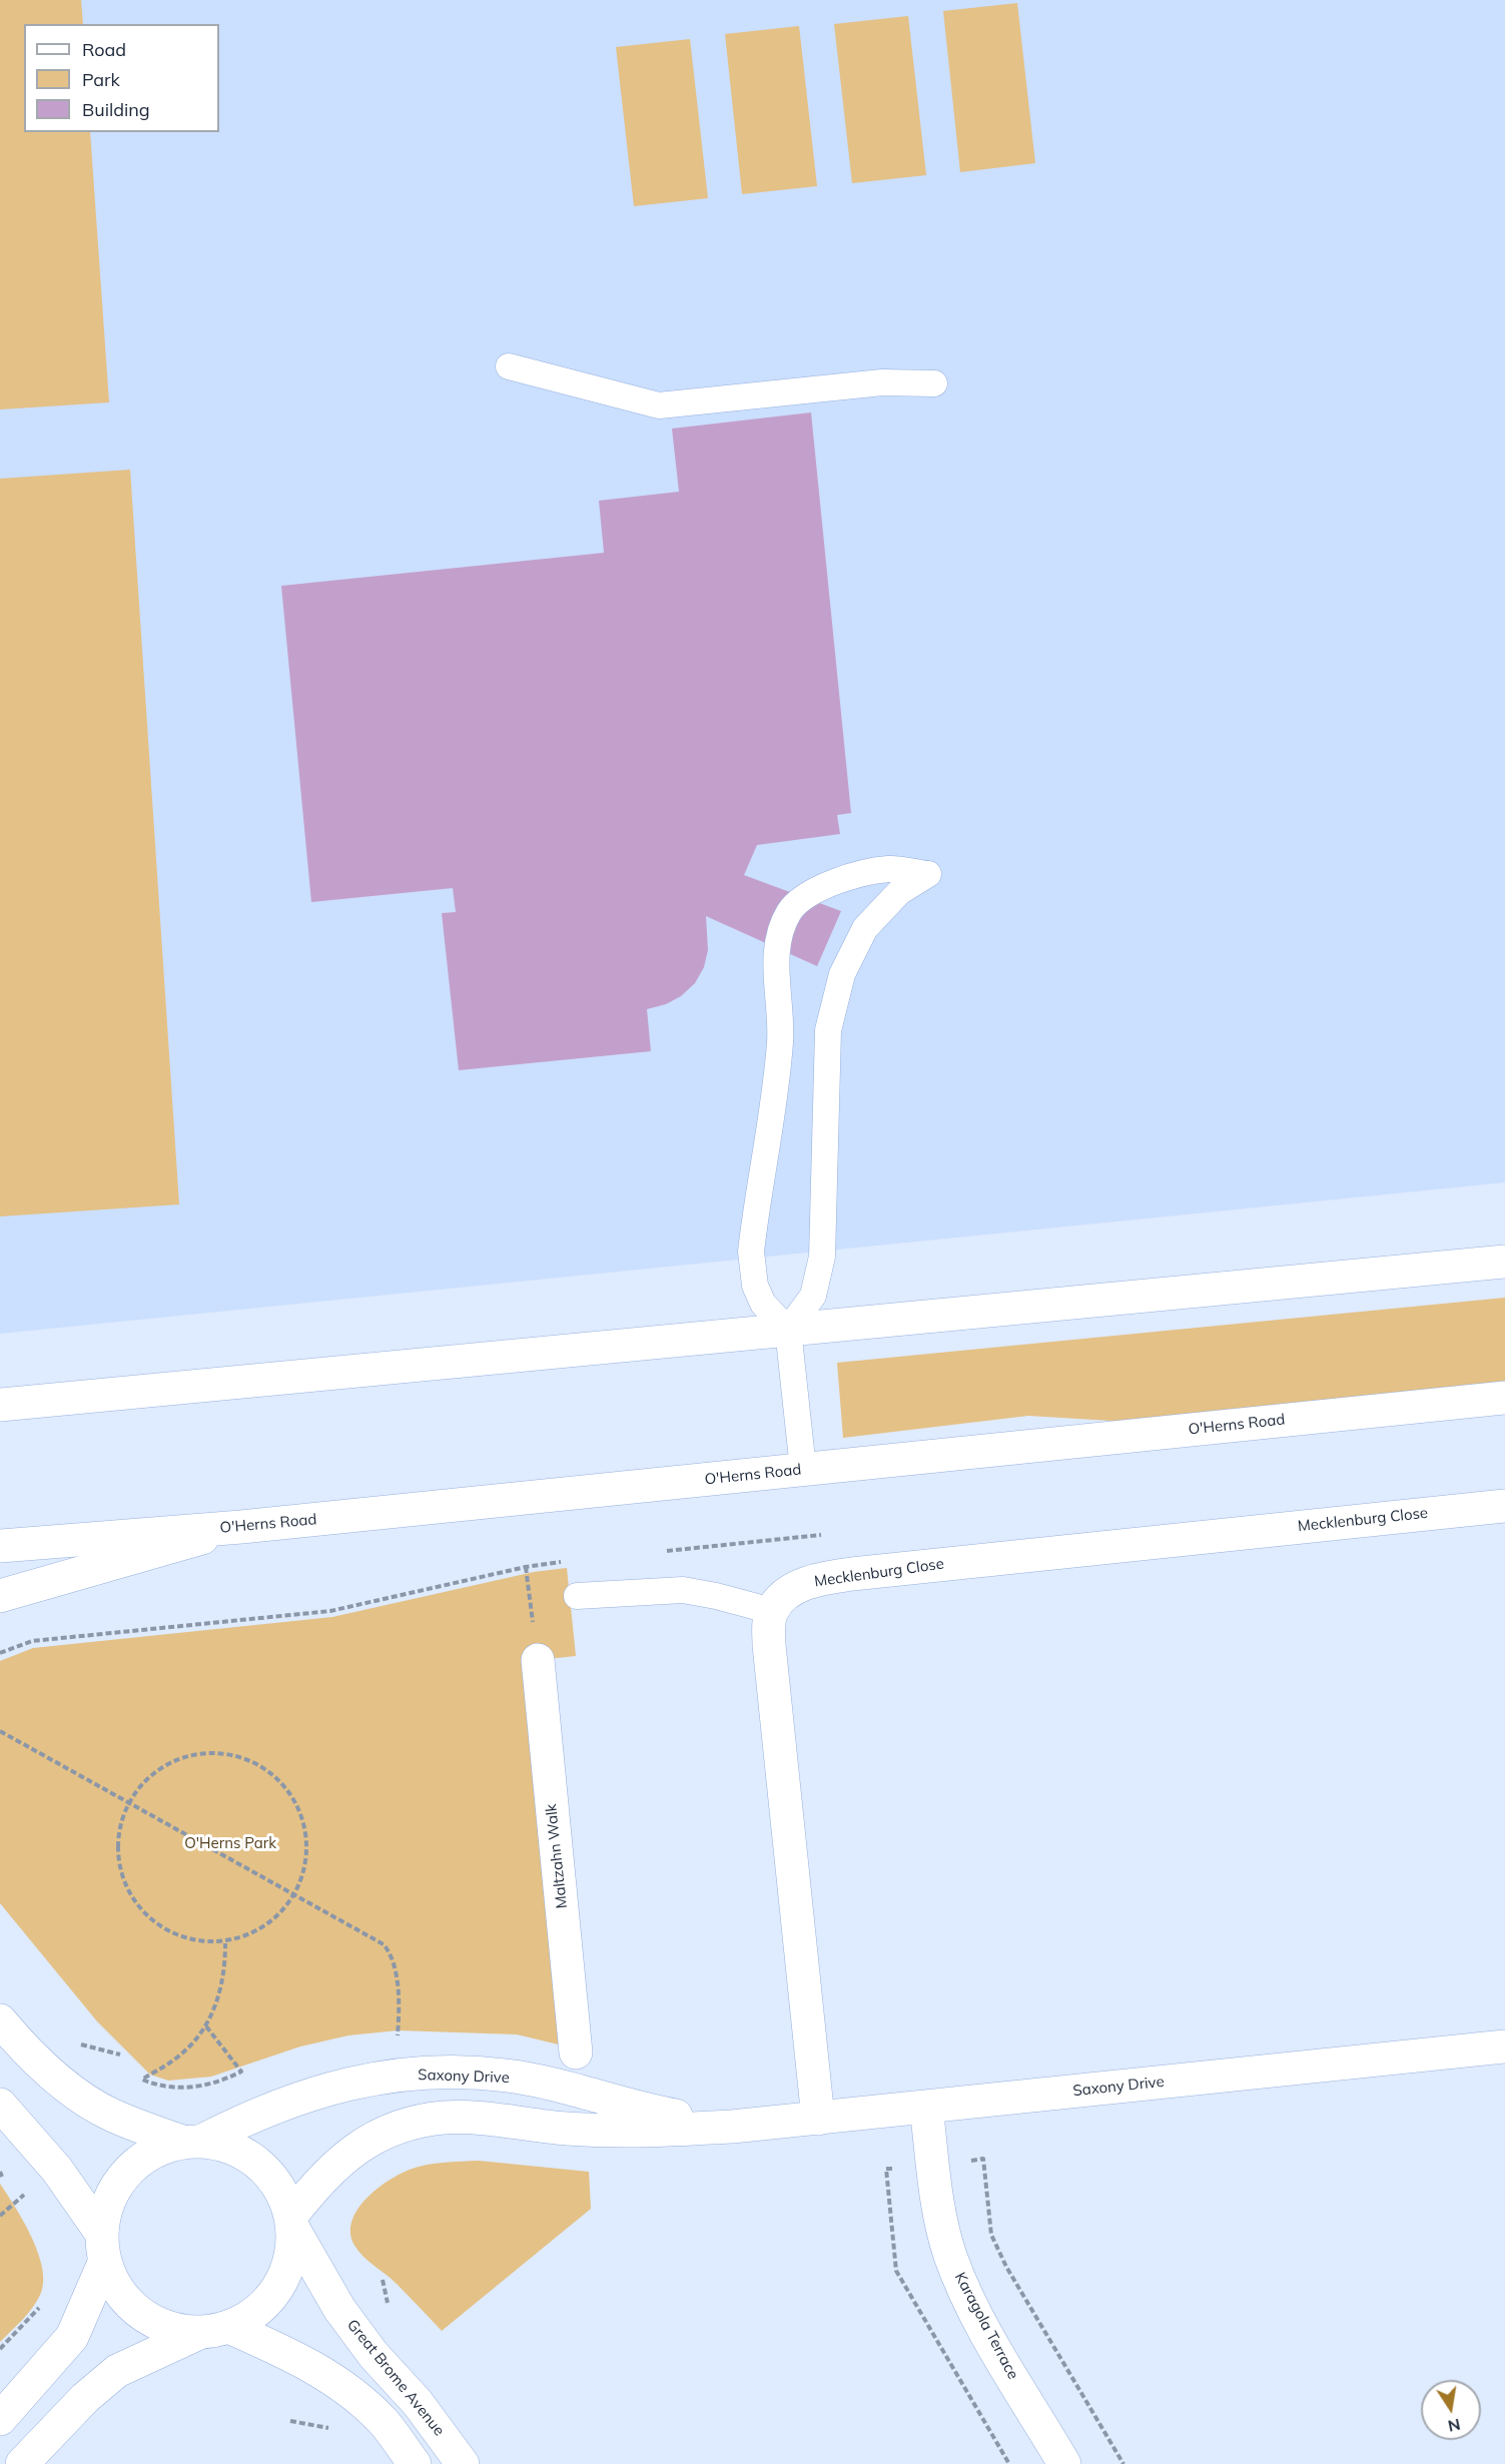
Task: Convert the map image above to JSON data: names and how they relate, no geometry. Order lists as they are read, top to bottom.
{
  "streets": {
    "street": [
      "O'Herns Road",
      "Mecklenburg Close",
      "Maltzahn Walk",
      "Saxony Drive",
      "Karagola Terrace",
      "Great Brome Avenue"
    ]
  },
  "crossings": [
    ["Saxony Drive", "Karagola Terrace"],
    ["Saxony Drive", "Great Brome Avenue"]
  ],
  "parks": ["O'Herns Park"],
  "legend": ["Road", "Park", "Building"],
  "north": "bottom"
}
